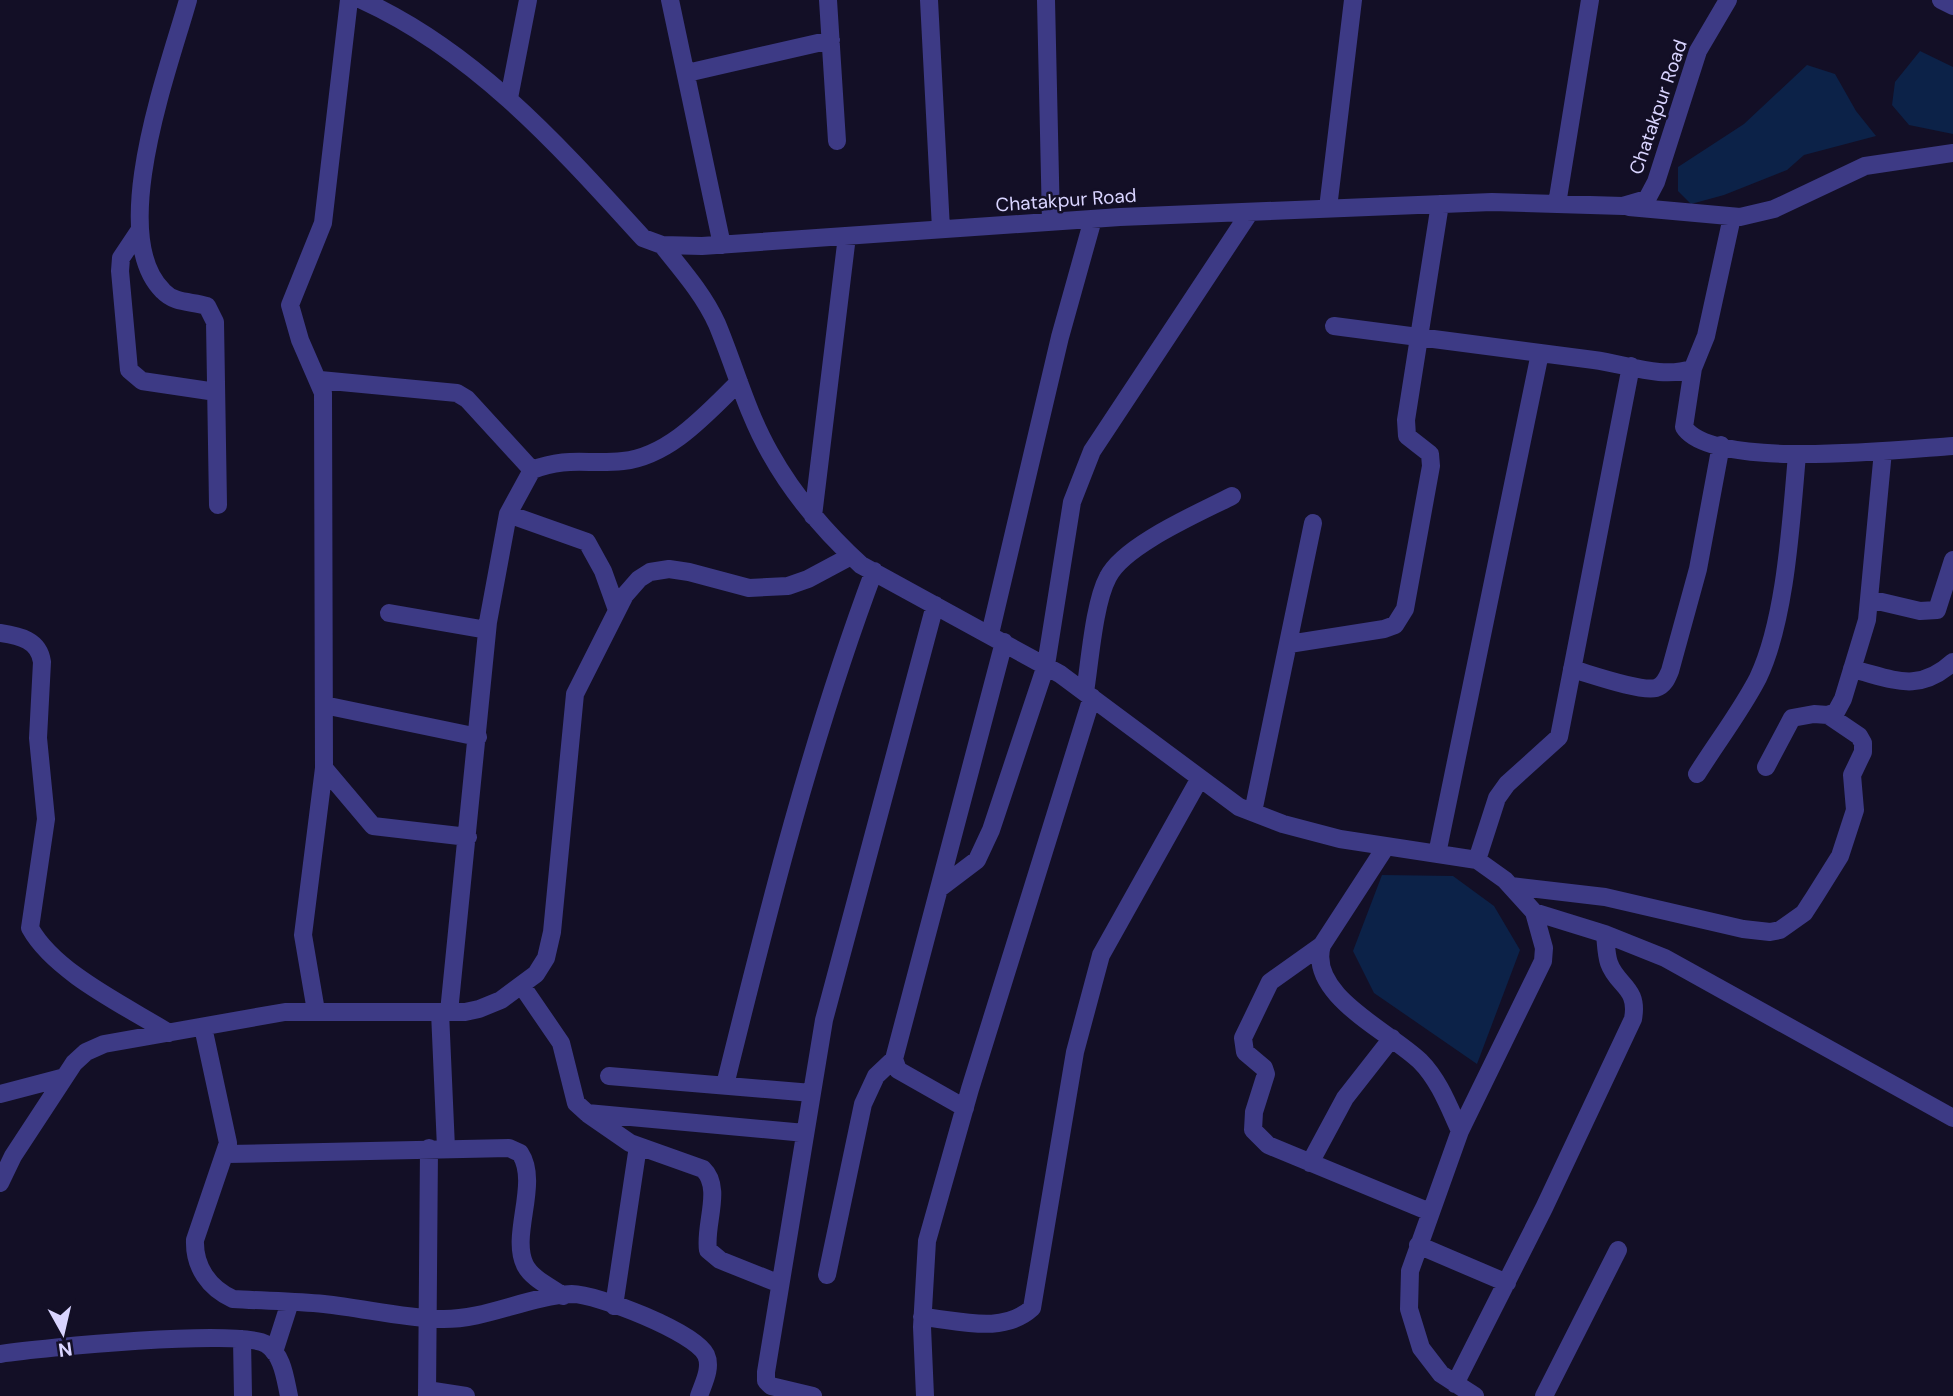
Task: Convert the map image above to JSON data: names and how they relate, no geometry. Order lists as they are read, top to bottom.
{
  "streets": {
    "street": ["Chatakpur Road"]
  },
  "north": "bottom"
}
